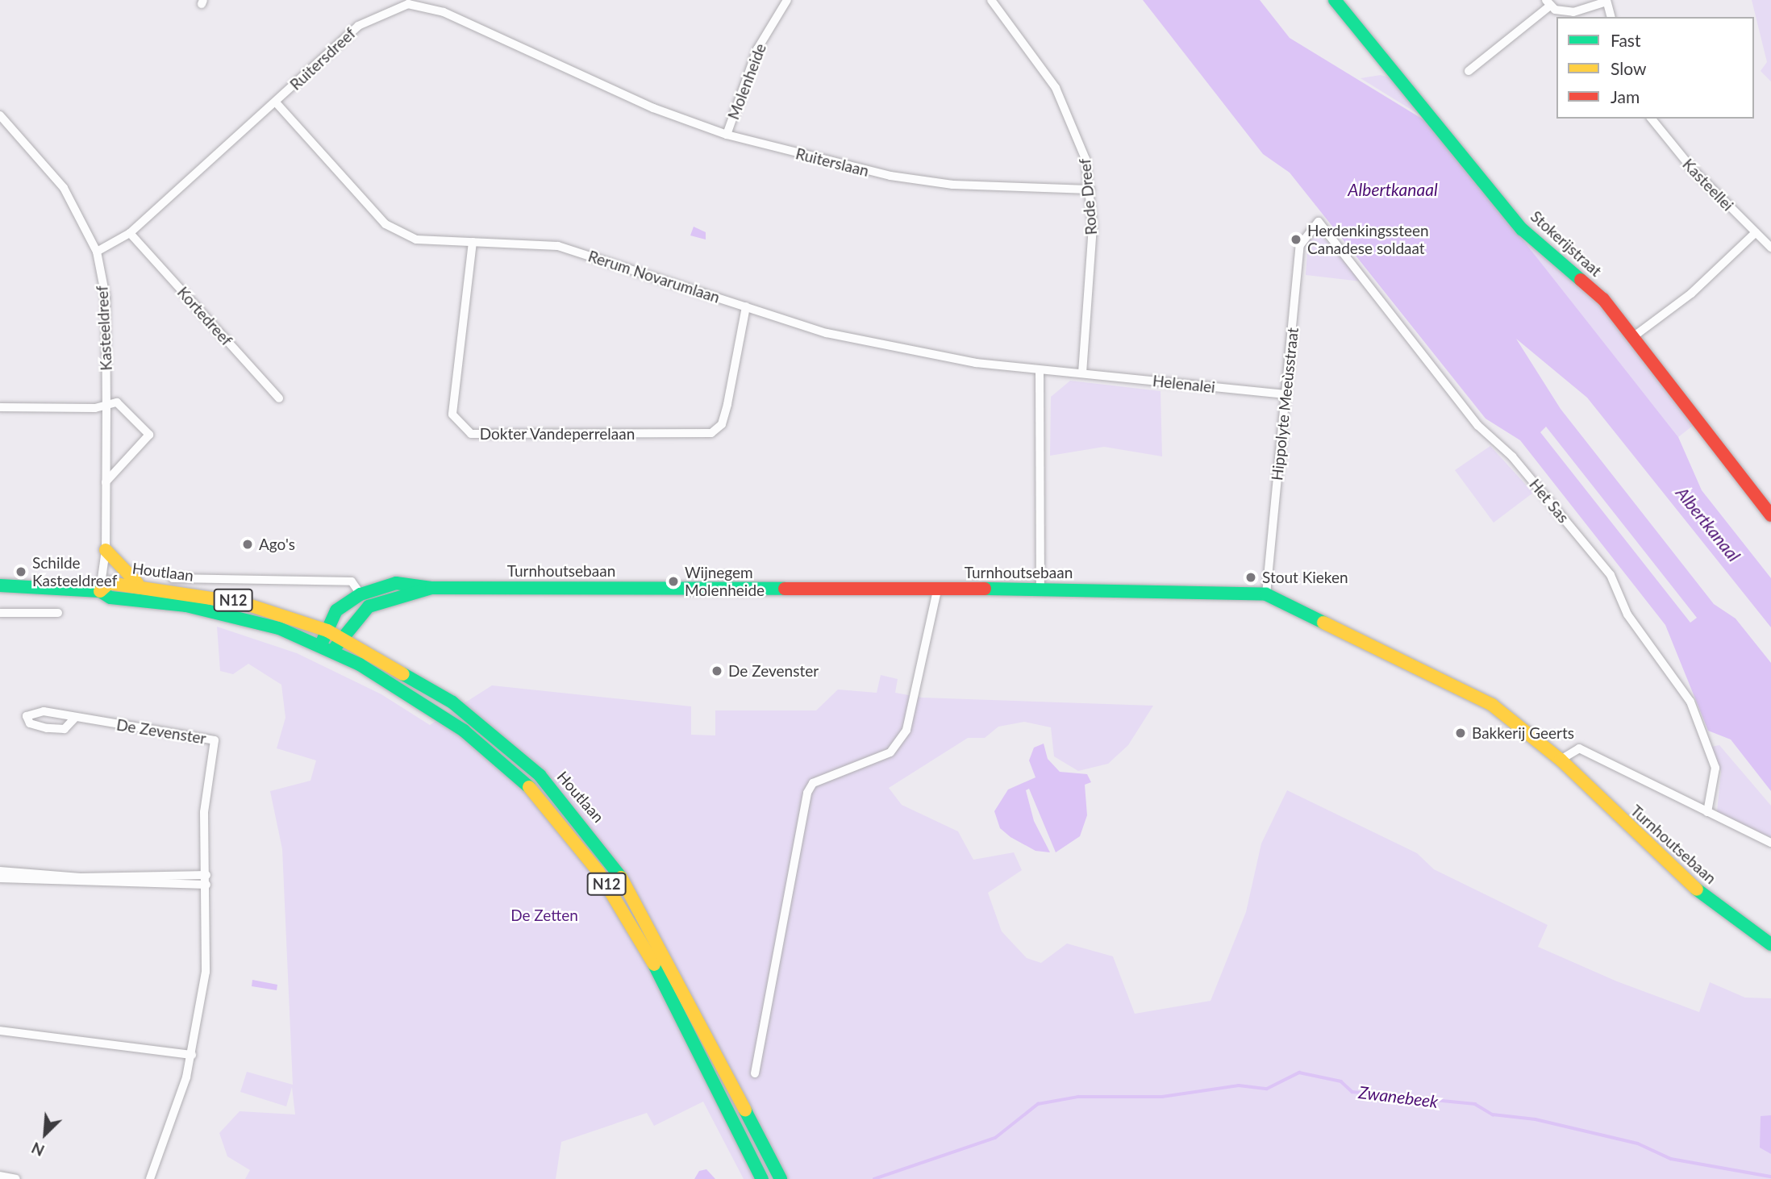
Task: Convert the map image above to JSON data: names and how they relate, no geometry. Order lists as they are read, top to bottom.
{
  "streets": {
    "main road": [
      "Stokerijstraat",
      "Turnhoutsebaan",
      "Houtlaan",
      "N12"
    ],
    "street": [
      "Ruitersdreef",
      "Molenheide",
      "Ruiterslaan",
      "Kasteellei",
      "Rode Dreef",
      "Rerum Novarumlaan",
      "Kortedreef",
      "Kasteeldreef",
      "Helenalei",
      "Hippolyte Meeùsstraat",
      "Dokter Vandeperrelaan",
      "Het Sas",
      "De Zevenster"
    ]
  },
  "crossings": [
    ["Ruitersdreef", "Ruiterslaan"],
    ["Ruitersdreef", "Rerum Novarumlaan"],
    ["Ruitersdreef", "Kortedreef"],
    ["Ruitersdreef", "Kasteeldreef"],
    ["Molenheide", "Ruiterslaan"],
    ["Ruiterslaan", "Rode Dreef"],
    ["Rode Dreef", "Rerum Novarumlaan"],
    ["Rode Dreef", "Helenalei"],
    ["Rerum Novarumlaan", "Helenalei"],
    ["Rerum Novarumlaan", "Dokter Vandeperrelaan"],
    ["Kasteeldreef", "Houtlaan"],
    ["Kasteeldreef", "N12"],
    ["Helenalei", "Hippolyte Meeùsstraat"],
    ["Hippolyte Meeùsstraat", "Het Sas"],
    ["Hippolyte Meeùsstraat", "Turnhoutsebaan"],
    ["Turnhoutsebaan", "Houtlaan"],
    ["Houtlaan", "N12"]
  ],
  "water": ["Albertkanaal", "Zwanebeek"],
  "parks": ["De Zetten"],
  "places": [
    "Herdenkingssteen Canadese soldaat",
    "Ago's",
    "Schilde Kasteeldreef",
    "Stout Kieken",
    "Wijnegem Molenheide",
    "De Zevenster",
    "Bakkerij Geerts"
  ],
  "legend": ["Fast", "Slow", "Jam"],
  "north": "bottom left"
}
